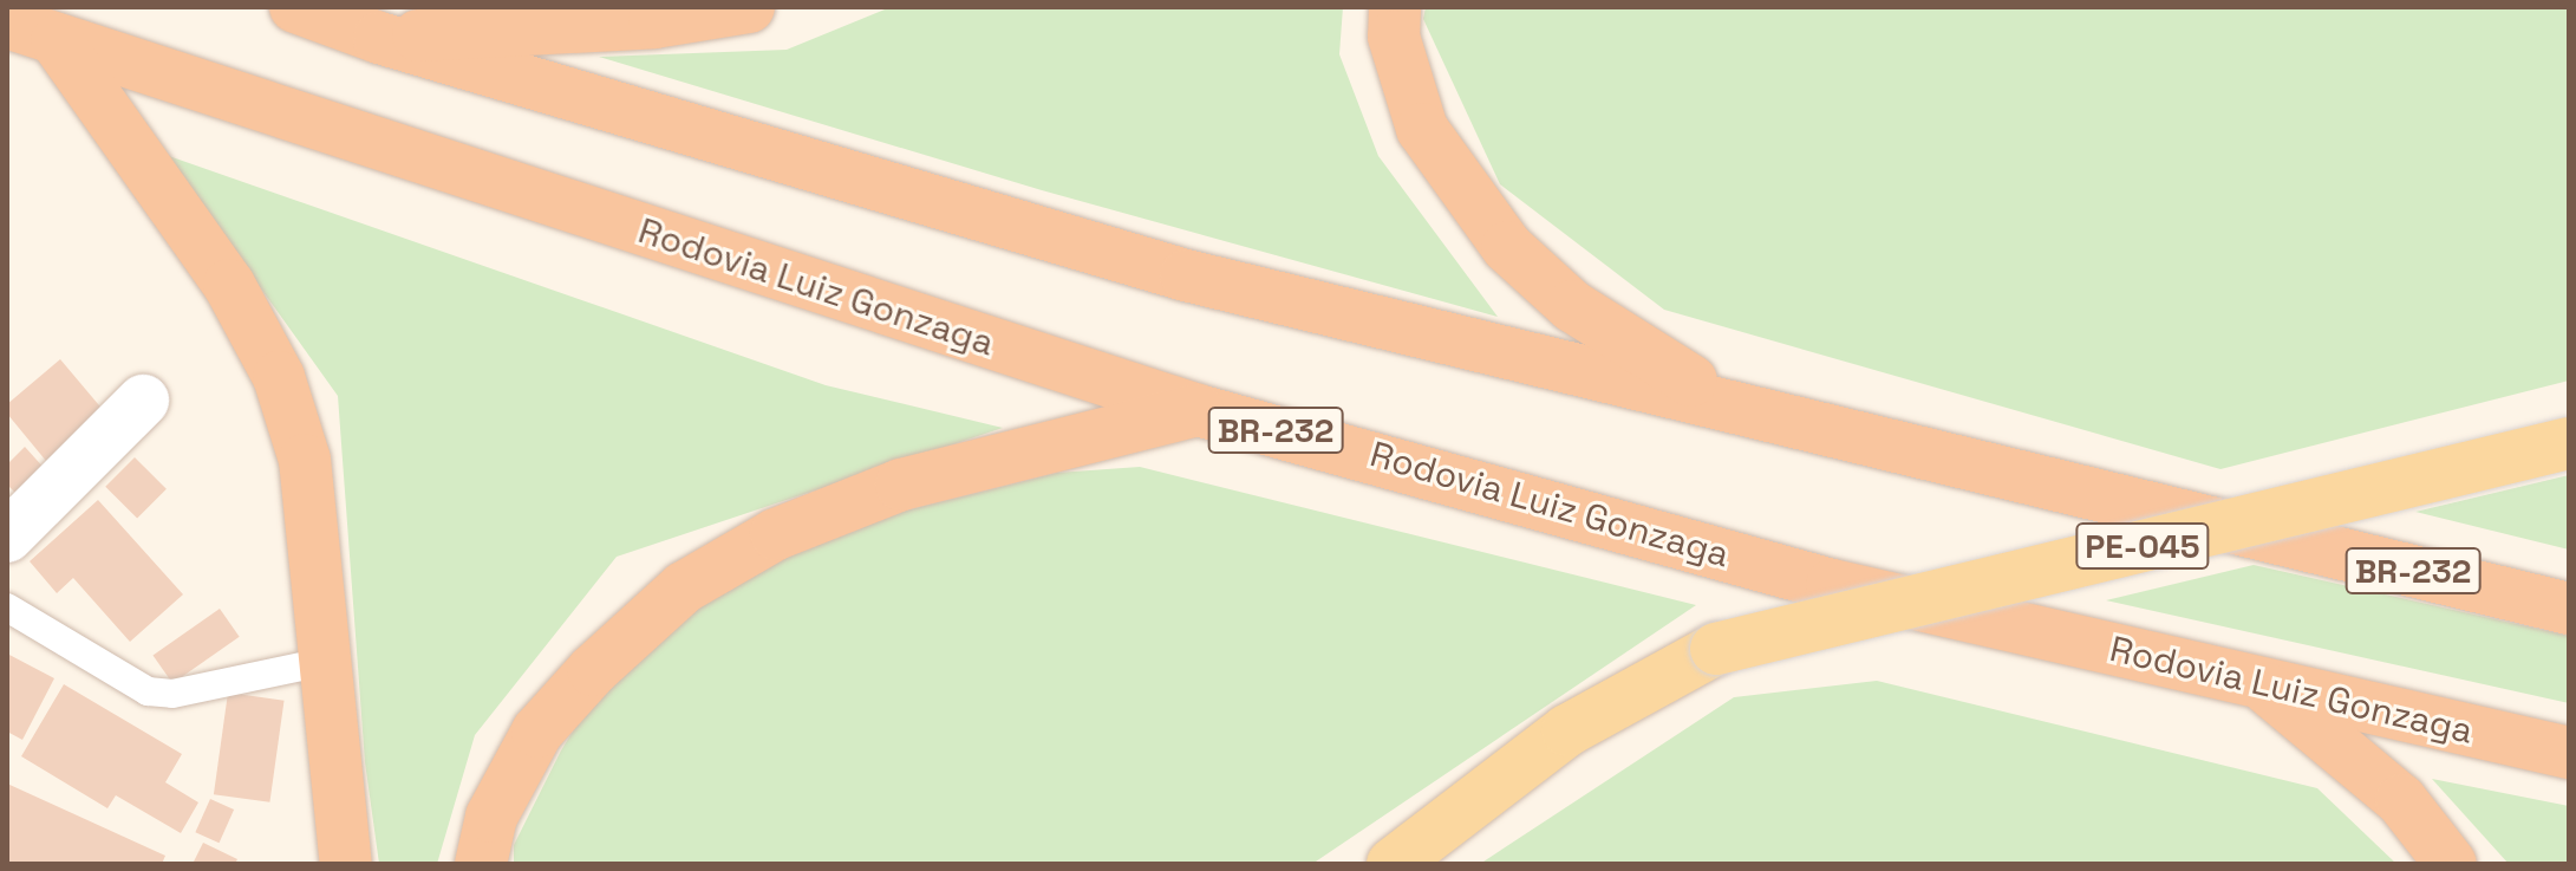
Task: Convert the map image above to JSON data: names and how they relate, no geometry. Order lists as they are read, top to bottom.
{
  "streets": {
    "highway": ["Rodovia Luiz Gonzaga", "BR-232"],
    "main road": ["PE-045"]
  }
}
